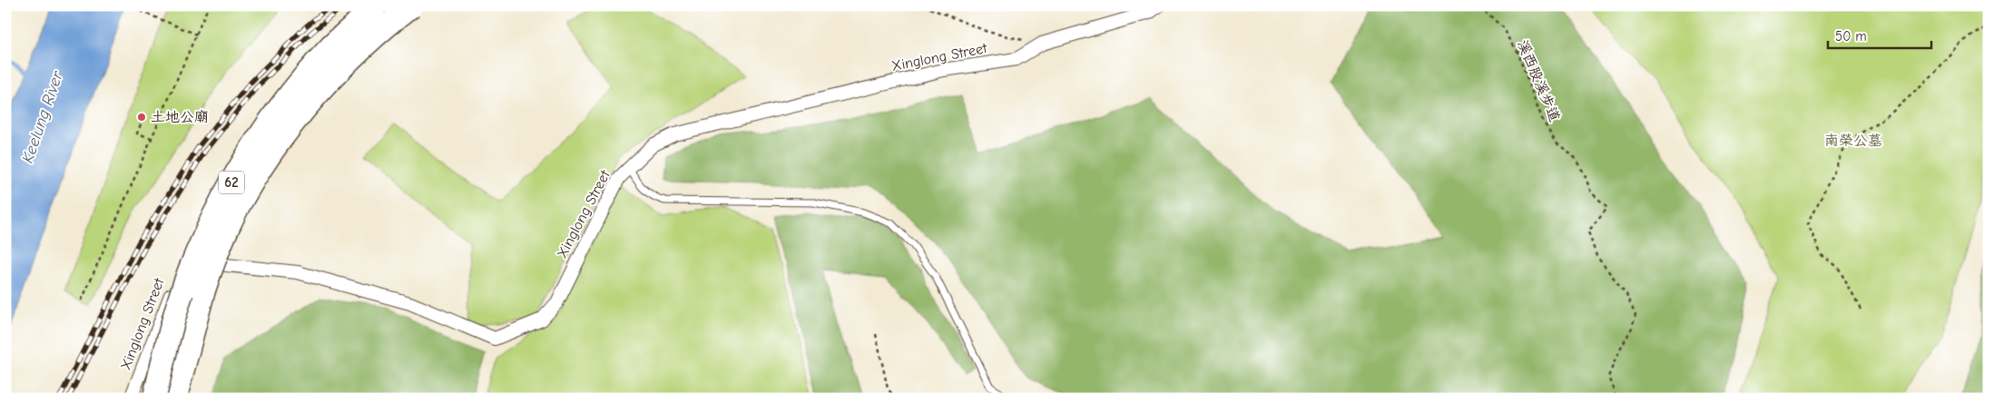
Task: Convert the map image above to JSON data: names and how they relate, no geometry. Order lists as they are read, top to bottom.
{
  "streets": {
    "highway": ["62"],
    "street": ["Xinglong Street"],
    "path": ["溪西股溪步道"]
  },
  "water": ["Keelung River"],
  "parks": ["南榮公墓"],
  "places": ["土地公廟"],
  "scale_bar": "50 m"
}
